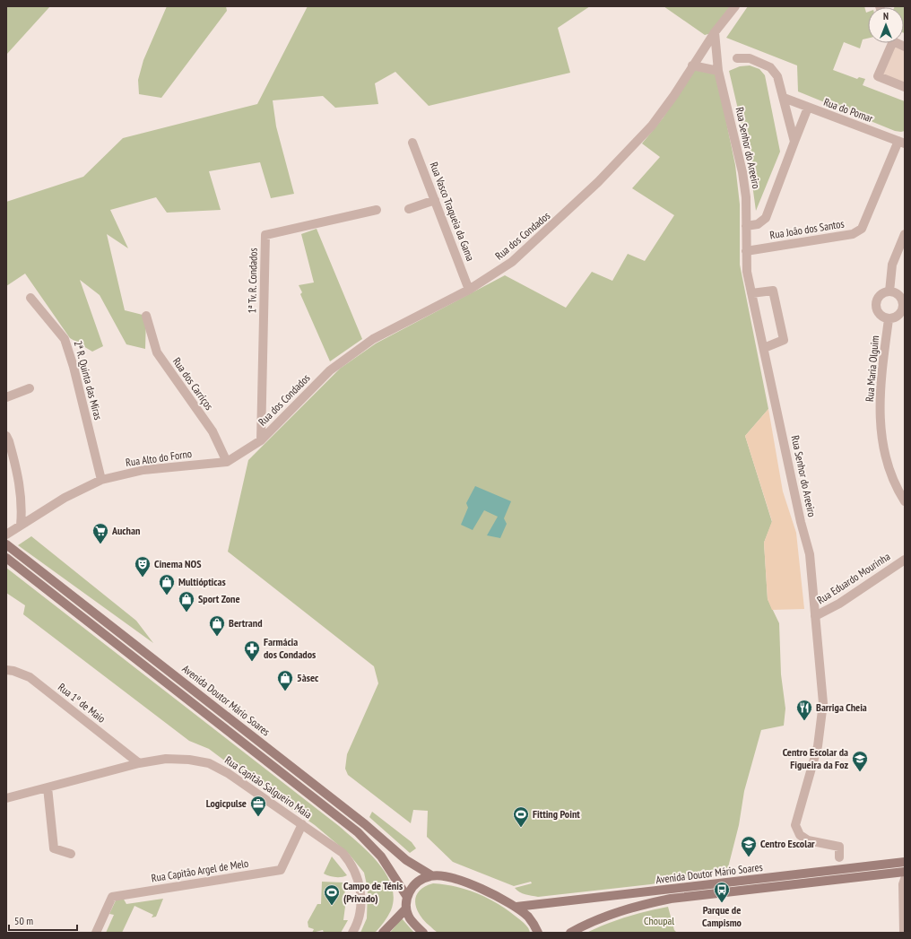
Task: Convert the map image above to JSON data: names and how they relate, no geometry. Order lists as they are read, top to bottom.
{
  "streets": {
    "main road": ["Avenida Doutor Mário Soares"],
    "street": [
      "Rua do Pomar",
      "Rua Senhor do Areeiro",
      "Rua Vasco Traqueia da Gama",
      "Rua João dos Santos",
      "Rua dos Condados",
      "1ª Tv. R. Condados",
      "Rua Maria Olguim",
      "2ª R. Quinta das Miras",
      "Rua dos Carriços",
      "Rua Alto do Forno",
      "Rua Eduardo Mourinha",
      "Rua 1º de Maio",
      "Rua Capitão Salgueiro Maia",
      "Rua Capitão Argel de Melo"
    ]
  },
  "crossings": [
    ["Rua do Pomar", "Rua João dos Santos"],
    ["Rua Senhor do Areeiro", "Rua João dos Santos"],
    ["Rua Senhor do Areeiro", "Rua dos Condados"],
    ["Rua Senhor do Areeiro", "Rua Eduardo Mourinha"],
    ["Rua Vasco Traqueia da Gama", "Rua dos Condados"],
    ["Rua dos Condados", "1ª Tv. R. Condados"],
    ["Rua dos Condados", "Rua dos Carriços"],
    ["Rua dos Condados", "Rua Alto do Forno"],
    ["2ª R. Quinta das Miras", "Rua Alto do Forno"],
    ["Rua dos Carriços", "Rua Alto do Forno"],
    ["Rua 1º de Maio", "Rua Capitão Salgueiro Maia"],
    ["Rua Capitão Salgueiro Maia", "Rua Capitão Argel de Melo"]
  ],
  "parks": ["Choupal"],
  "places": {
    "supermarket": ["Auchan"],
    "theatre": ["Cinema NOS"],
    "shop": [
      "Multiópticas",
      "Sport Zone",
      "Bertrand",
      "5àsec"
    ],
    "pharmacy": ["Farmácia dos Condados"],
    "restaurant": ["Barriga Cheia"],
    "school or university": ["Centro Escolar da Figueira da Foz", "Centro Escolar"],
    "office": ["Logicpulse"],
    "sports": ["Fitting Point", "Campo de Ténis (Privado)"],
    "bus stop": ["Parque de Campismo"]
  },
  "scale_bar": "50 m",
  "north": "top"
}
